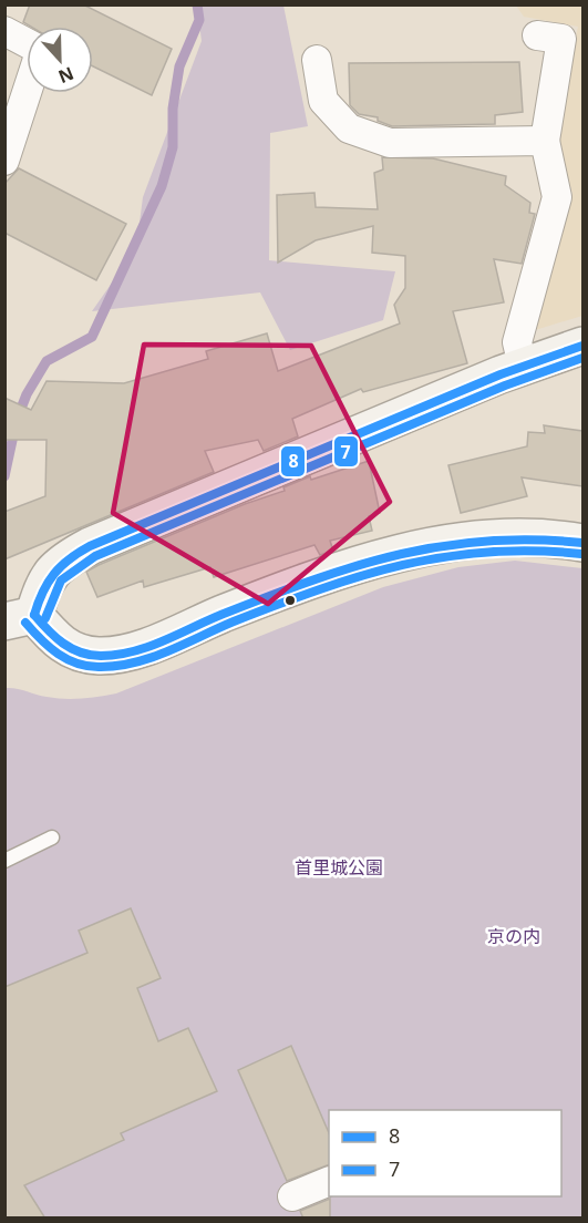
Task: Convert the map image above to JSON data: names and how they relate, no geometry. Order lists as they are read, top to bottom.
{
  "parks": ["首里城公園", "京の内"],
  "lines": ["transit line 8", "transit line 7"],
  "legend": ["8", "7"],
  "north": "bottom"
}
